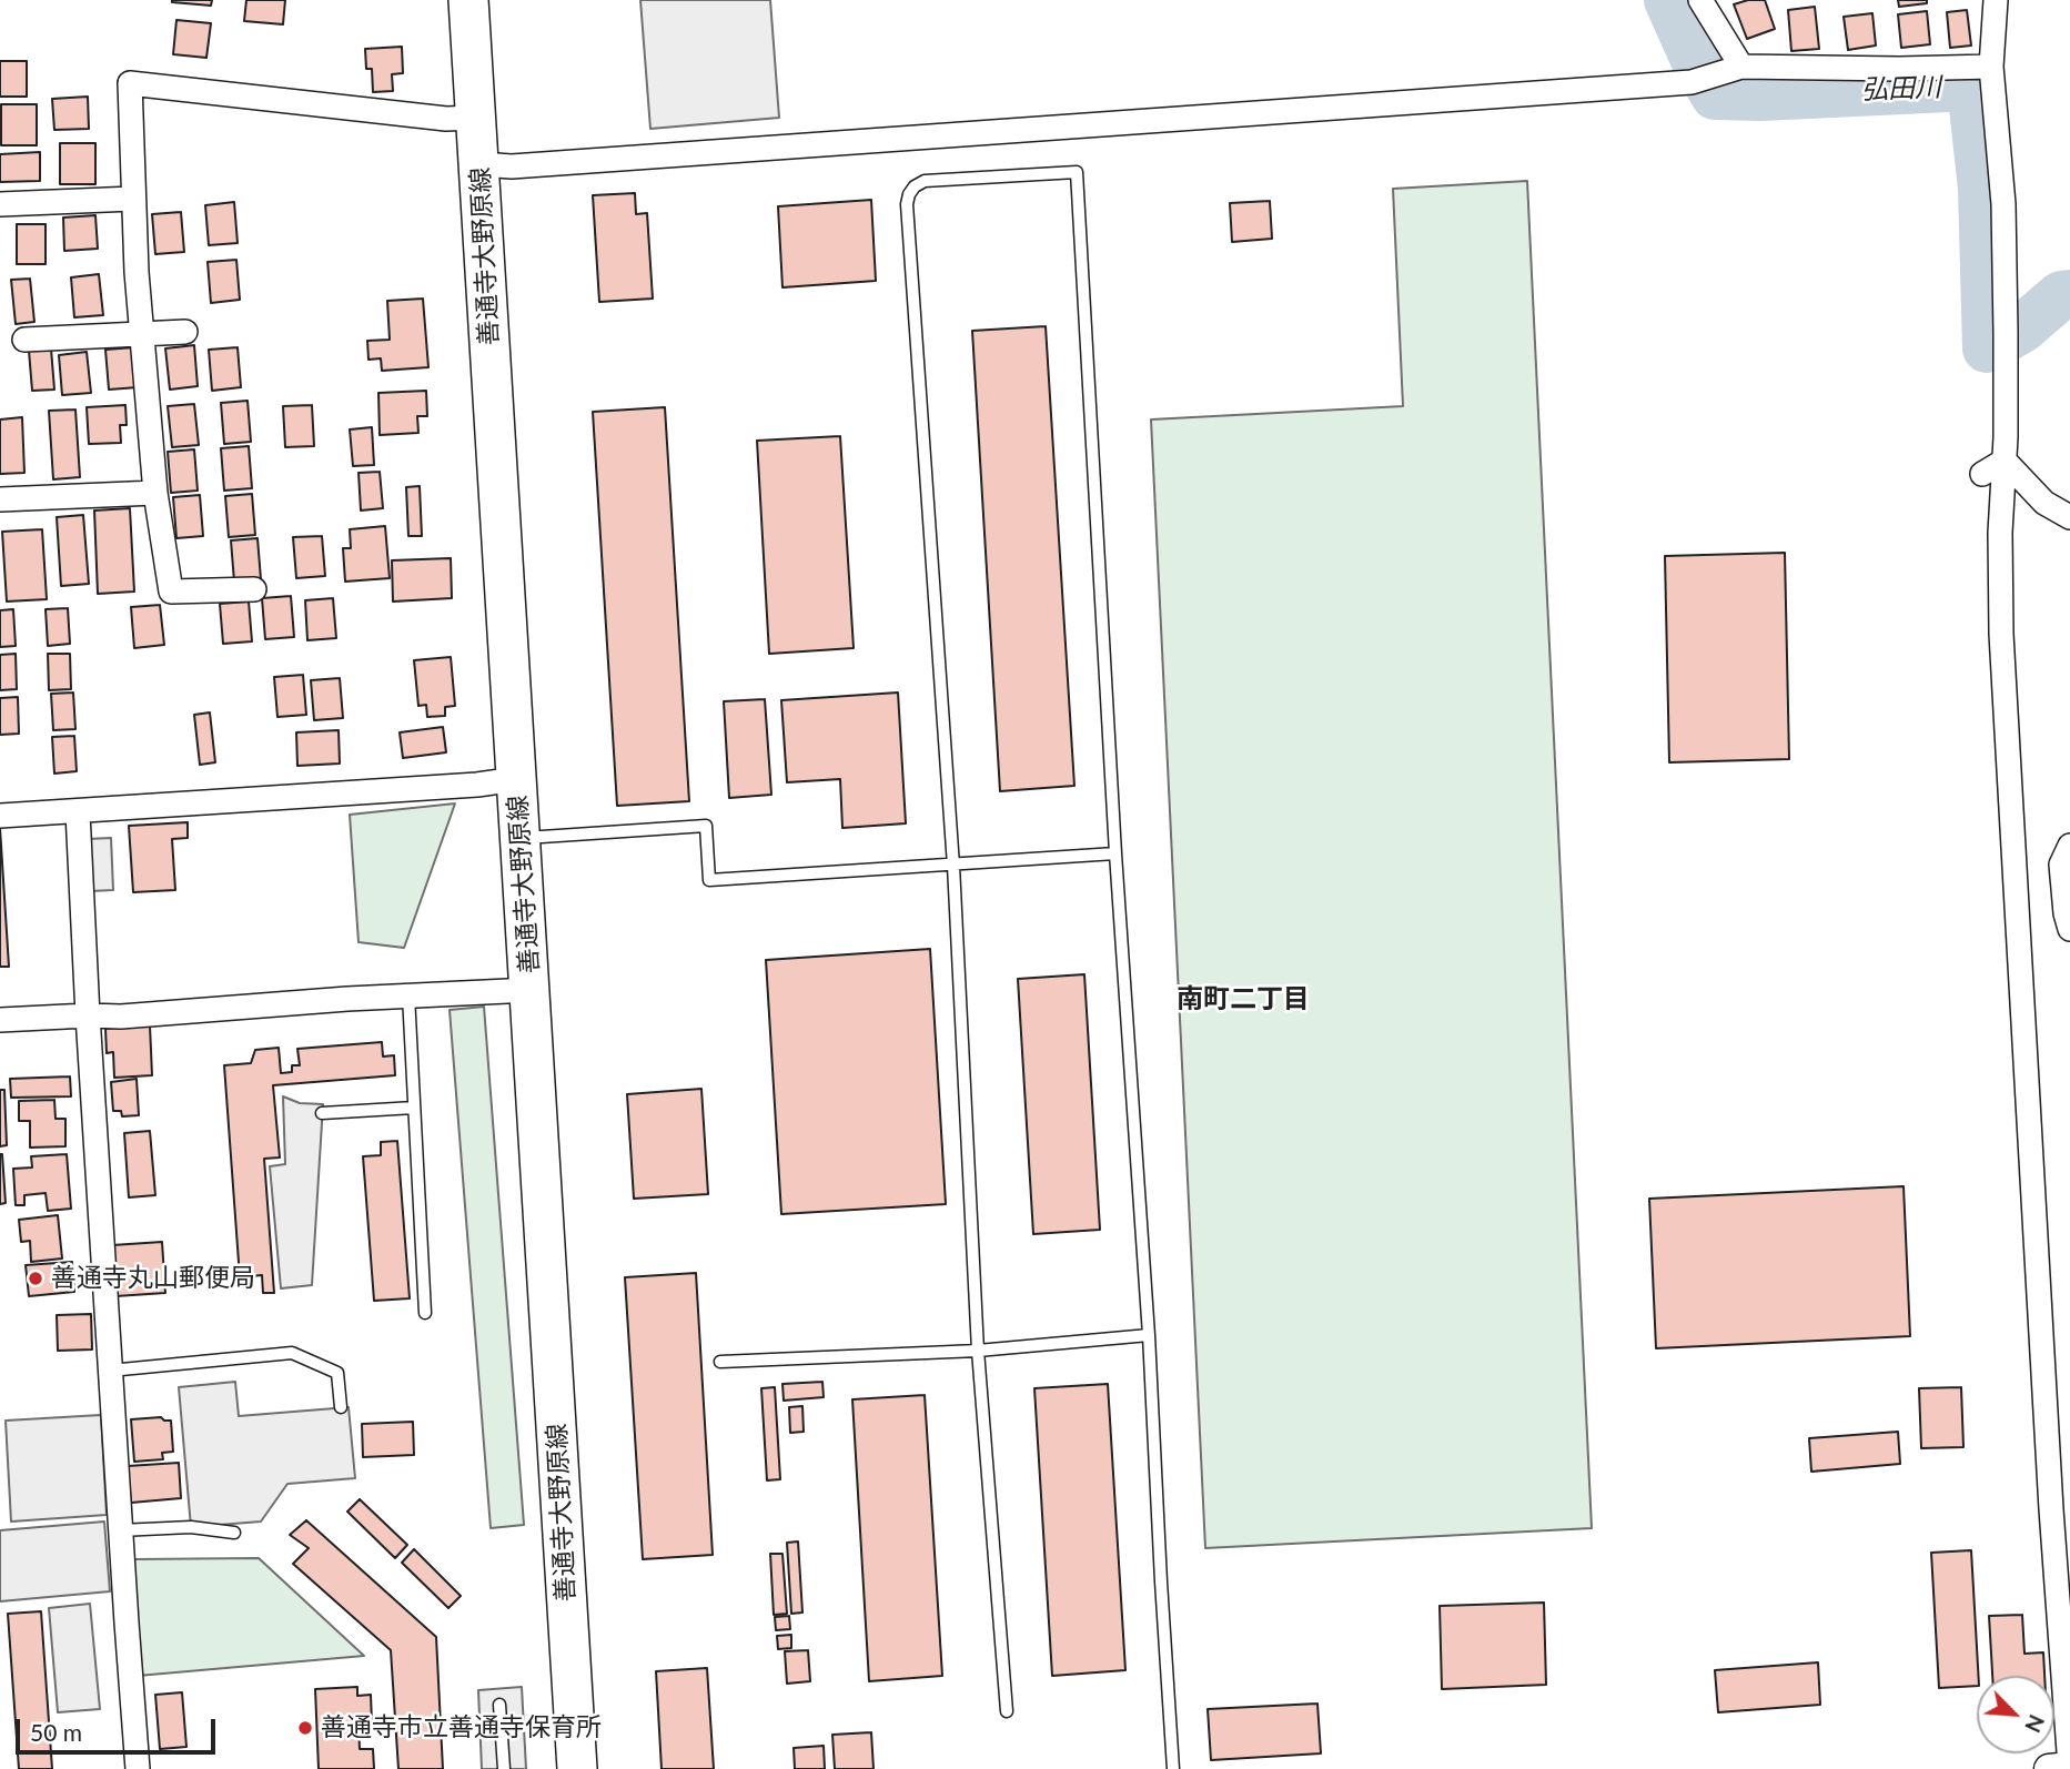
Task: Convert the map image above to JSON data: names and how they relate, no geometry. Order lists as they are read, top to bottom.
{
  "streets": {
    "main road": ["善通寺大野原線"]
  },
  "districts": ["南町二丁目"],
  "water": ["弘田川"],
  "places": ["善通寺丸山郵便局", "善通寺市立善通寺保育所"],
  "scale_bar": "50 m",
  "north": "bottom right"
}
